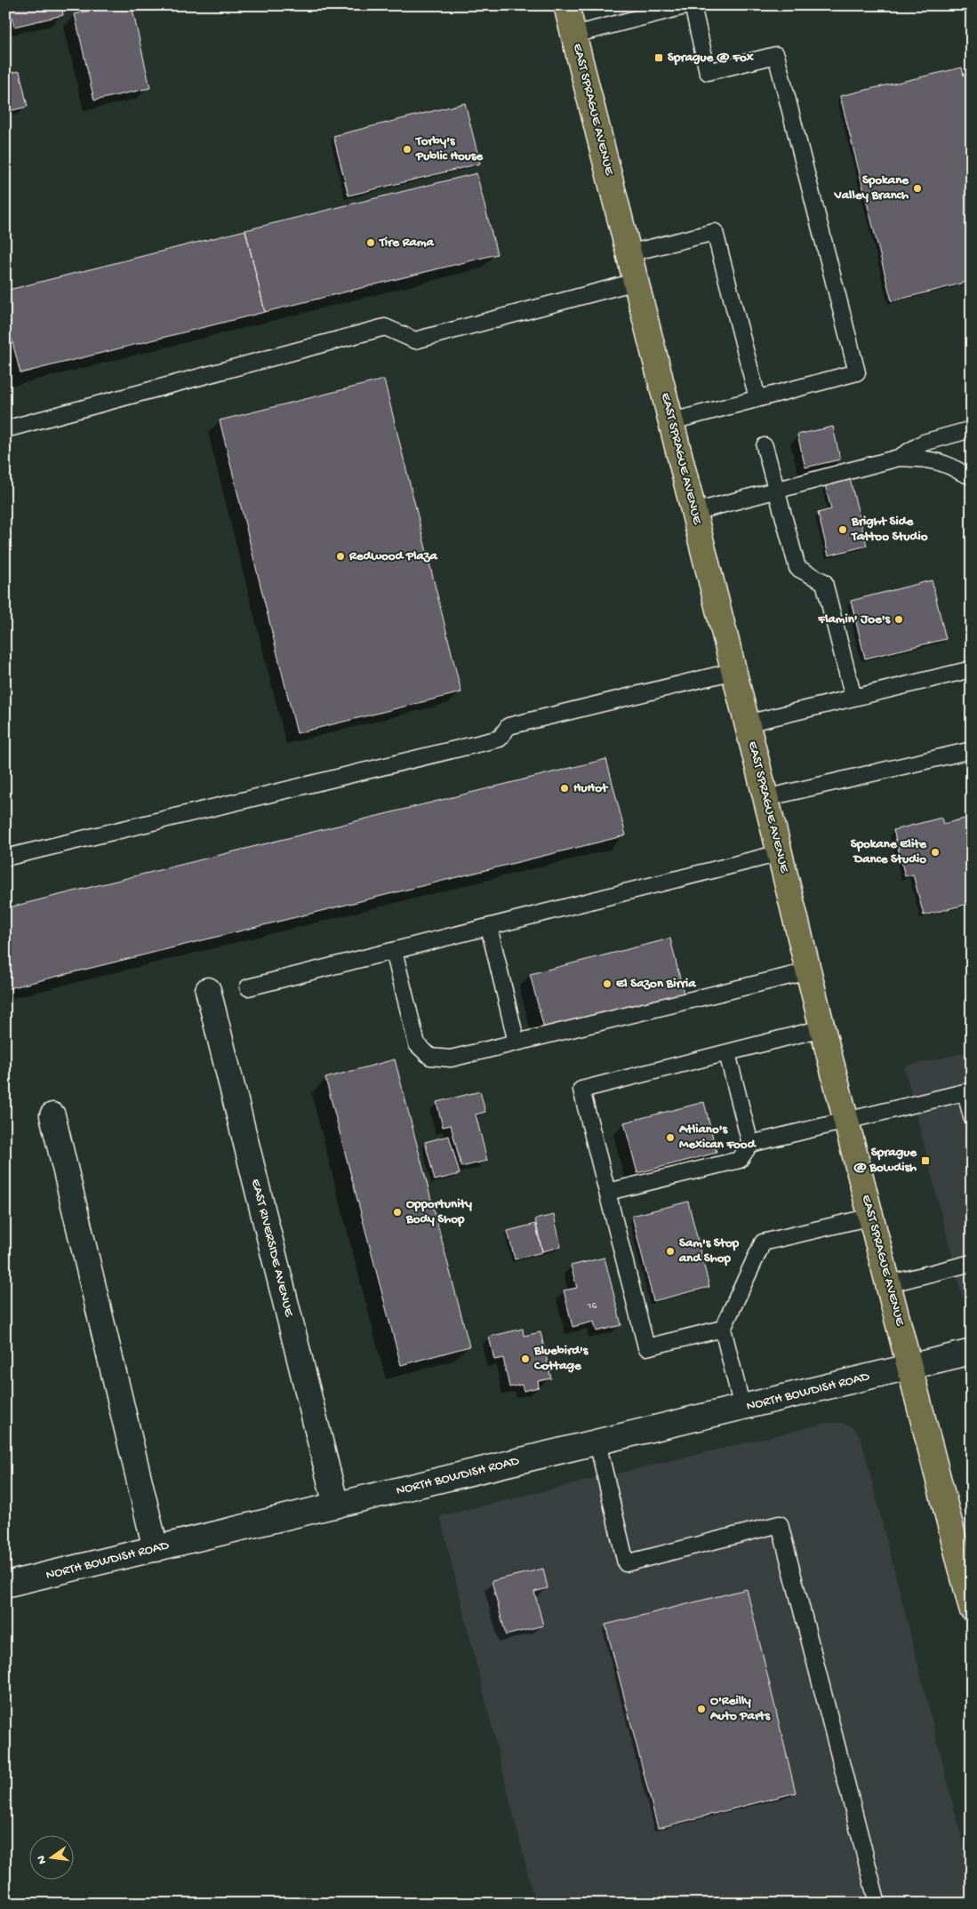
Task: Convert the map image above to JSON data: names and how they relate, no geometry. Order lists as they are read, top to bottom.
{
  "streets": {
    "main road": ["EAST SPRAGUE AVENUE"],
    "street": ["EAST RIVERSIDE AVENUE", "NORTH BOWDISH ROAD"]
  },
  "crossings": [
    ["EAST SPRAGUE AVENUE", "NORTH BOWDISH ROAD"],
    ["EAST RIVERSIDE AVENUE", "NORTH BOWDISH ROAD"]
  ],
  "places": {
    "transit": ["Sprague @ Fox", "Sprague @ Bowdish"],
    "other": [
      "Torby's Public House",
      "Spokane Valley Branch",
      "Tire Rama",
      "Bright Side Tattoo Studio",
      "Redwood Plaza",
      "Flamin' Joe's",
      "HuHot",
      "Spokane Elite Dance Studio",
      "El Sazon Birria",
      "Atliano's Mexican Food",
      "Opportunity Body Shop",
      "Sam's Stop and Shop",
      "Bluebird's Cottage",
      "O'Reilly Auto Parts"
    ]
  },
  "house_numbers": ["16"],
  "north": "left"
}
